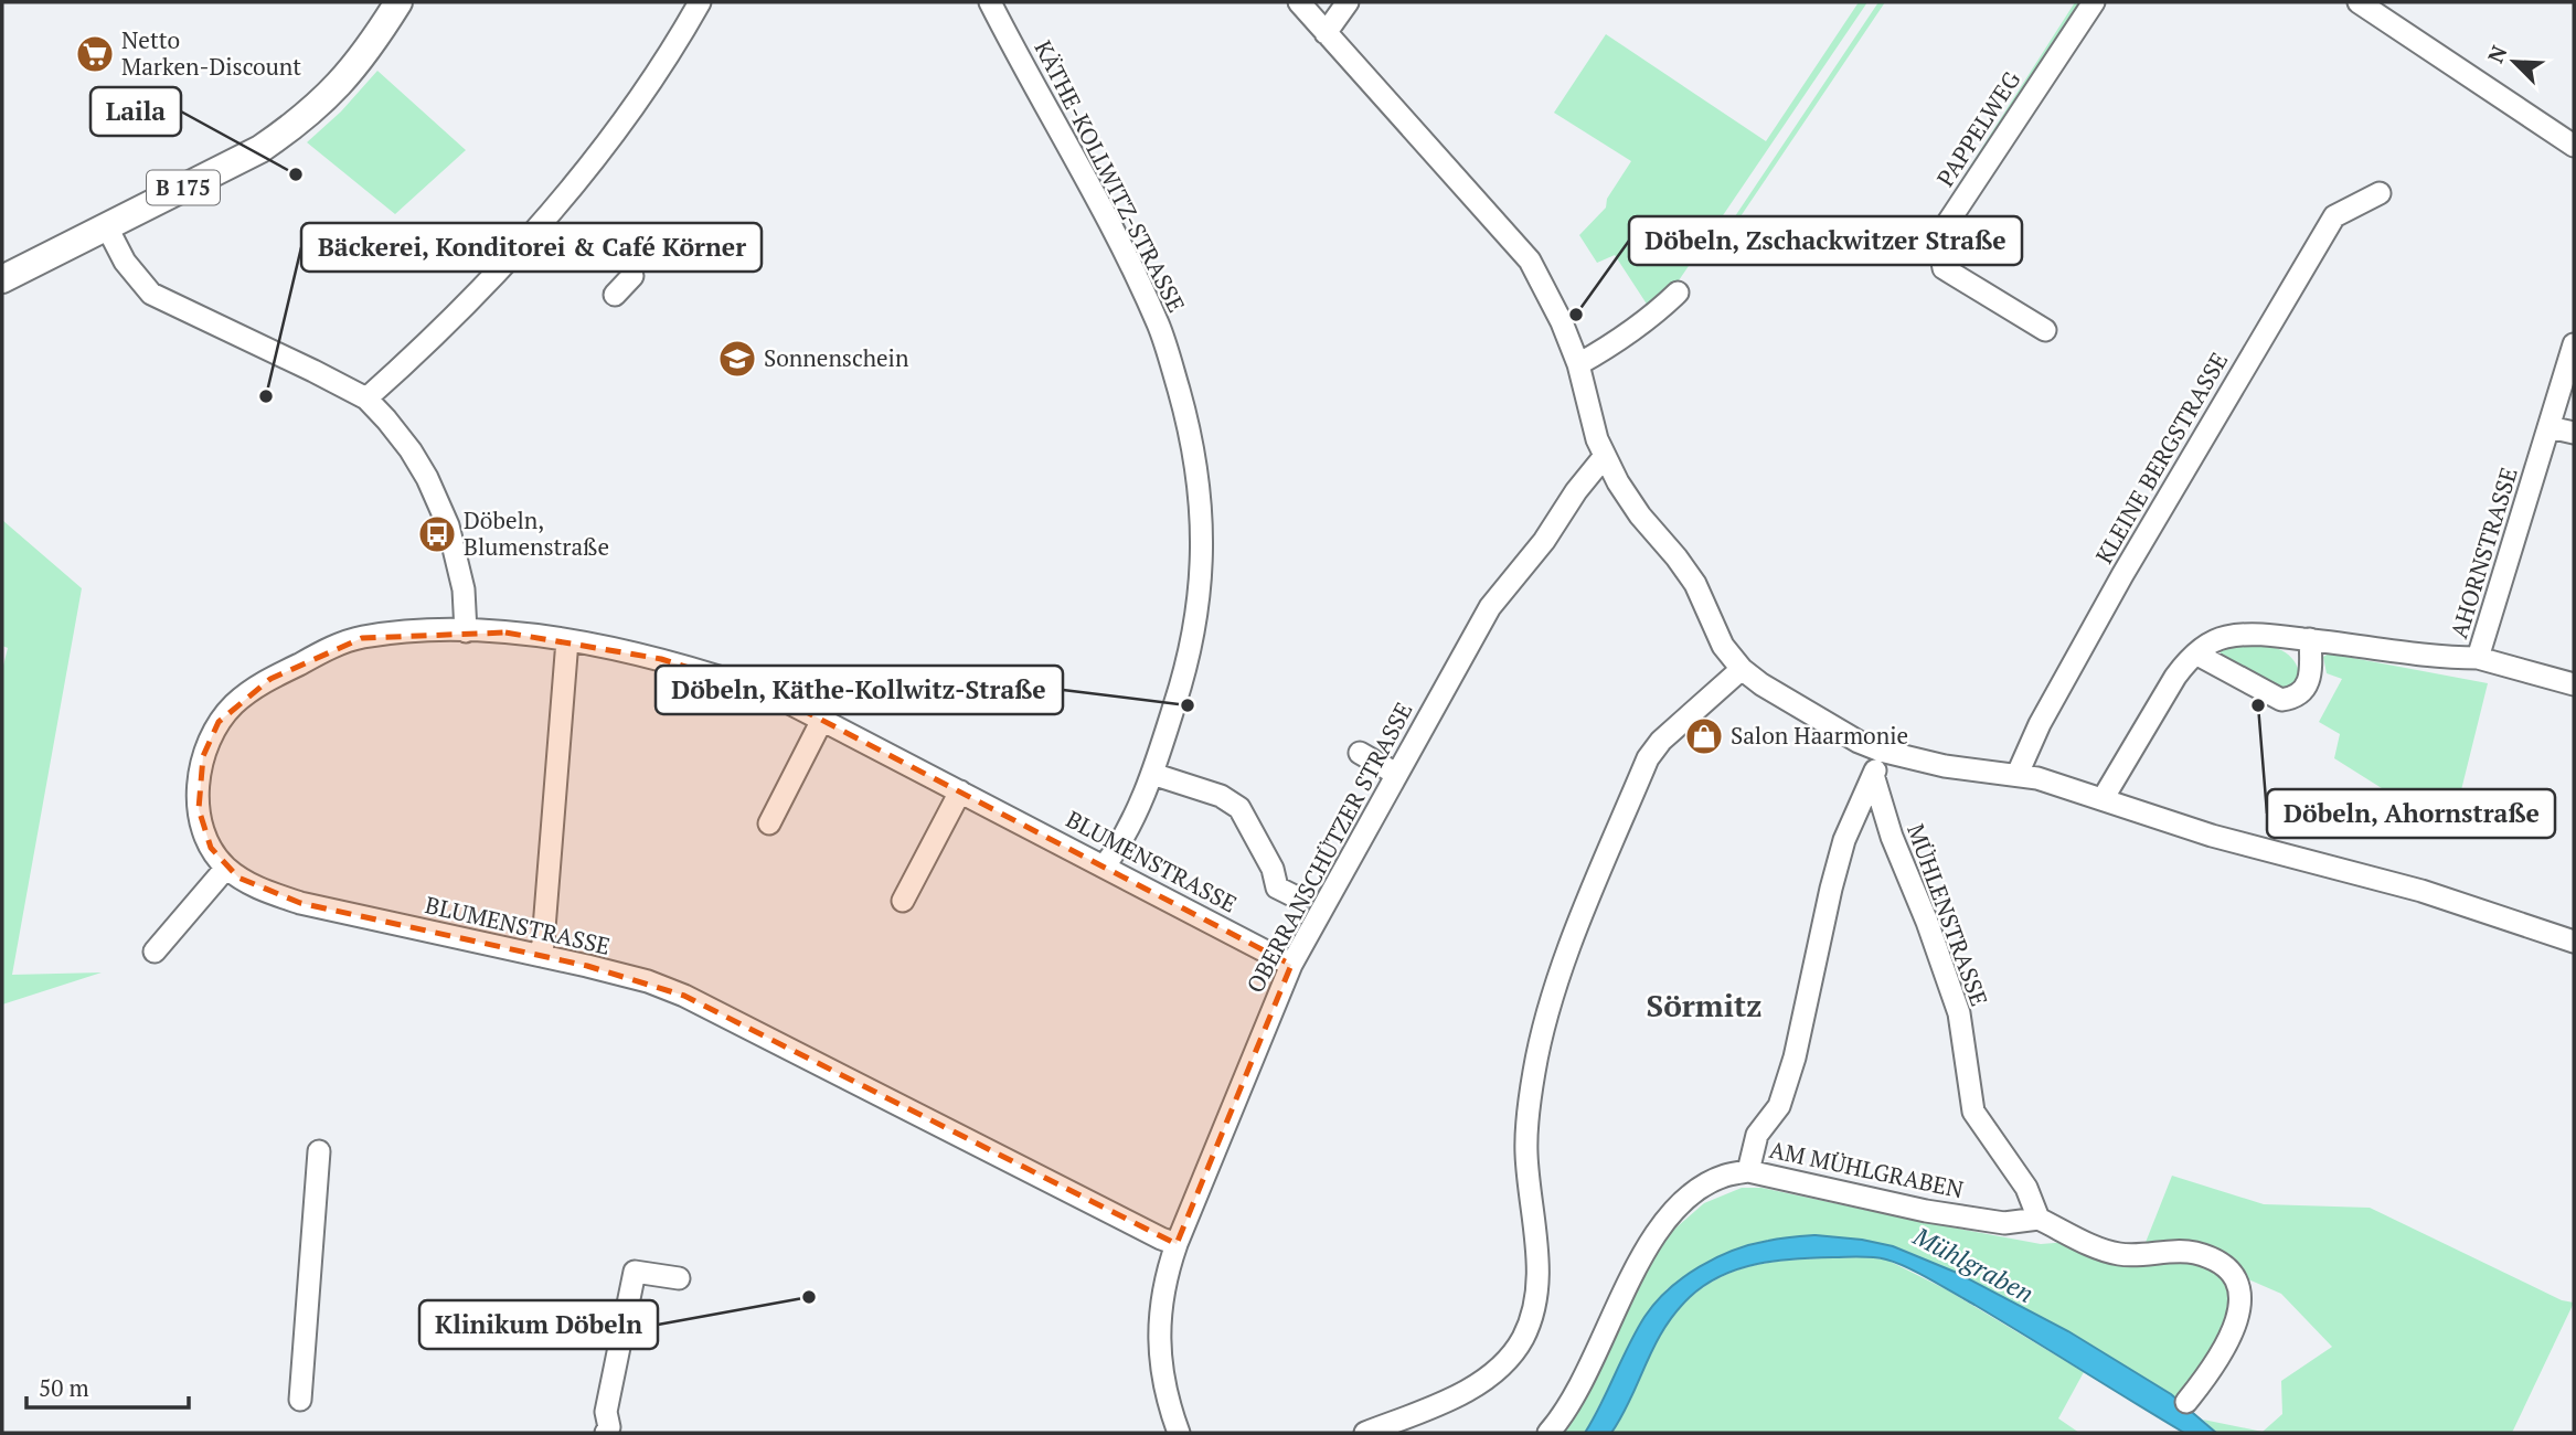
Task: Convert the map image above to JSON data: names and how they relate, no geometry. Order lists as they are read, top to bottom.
{
  "streets": {
    "main road": ["B 175"],
    "street": [
      "PAPPELWEG",
      "KÄTHE-KOLLWITZ-STRASSE",
      "KLEINE BERGSTRASSE",
      "AHORNSTRASSE",
      "OBERRANSCHÜTZER STRASSE",
      "BLUMENSTRASSE",
      "MÜHLENSTRASSE",
      "AM MÜHLGRABEN"
    ]
  },
  "crossings": [
    ["KÄTHE-KOLLWITZ-STRASSE", "BLUMENSTRASSE"],
    ["OBERRANSCHÜTZER STRASSE", "BLUMENSTRASSE"],
    ["MÜHLENSTRASSE", "AM MÜHLGRABEN"]
  ],
  "districts": ["Sörmitz"],
  "water": ["Mühlgraben"],
  "places": {
    "supermarket": ["Netto Marken-Discount"],
    "other": [
      "Laila",
      "Döbeln, Zschackwitzer Straße",
      "Bäckerei, Konditorei & Café Körner",
      "Döbeln, Käthe-Kollwitz-Straße",
      "Döbeln, Ahornstraße",
      "Klinikum Döbeln"
    ],
    "school or university": ["Sonnenschein"],
    "bus stop": ["Döbeln, Blumenstraße"],
    "shop": ["Salon Haarmonie"]
  },
  "scale_bar": "50 m",
  "north": "top left"
}
